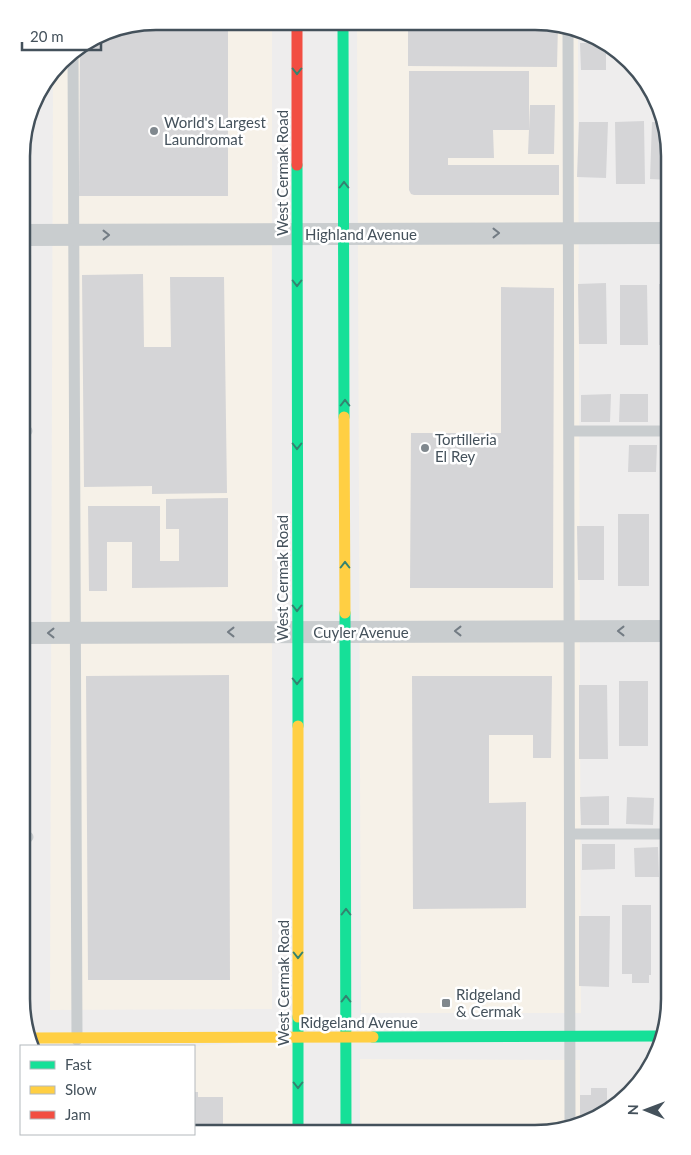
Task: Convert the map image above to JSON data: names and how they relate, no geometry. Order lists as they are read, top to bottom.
{
  "streets": {
    "main road": ["West Cermak Road", "Ridgeland Avenue"],
    "street": ["Highland Avenue", "Cuyler Avenue"]
  },
  "crossings": [
    ["West Cermak Road", "Highland Avenue"],
    ["West Cermak Road", "Cuyler Avenue"],
    ["West Cermak Road", "Ridgeland Avenue"]
  ],
  "one_way": ["Highland Avenue", "Cuyler Avenue"],
  "places": {
    "other": ["World's Largest Laundromat", "Tortilleria El Rey"],
    "transit": ["Ridgeland & Cermak"]
  },
  "legend": ["Fast", "Slow", "Jam"],
  "scale_bar": "20 m",
  "north": "left"
}
